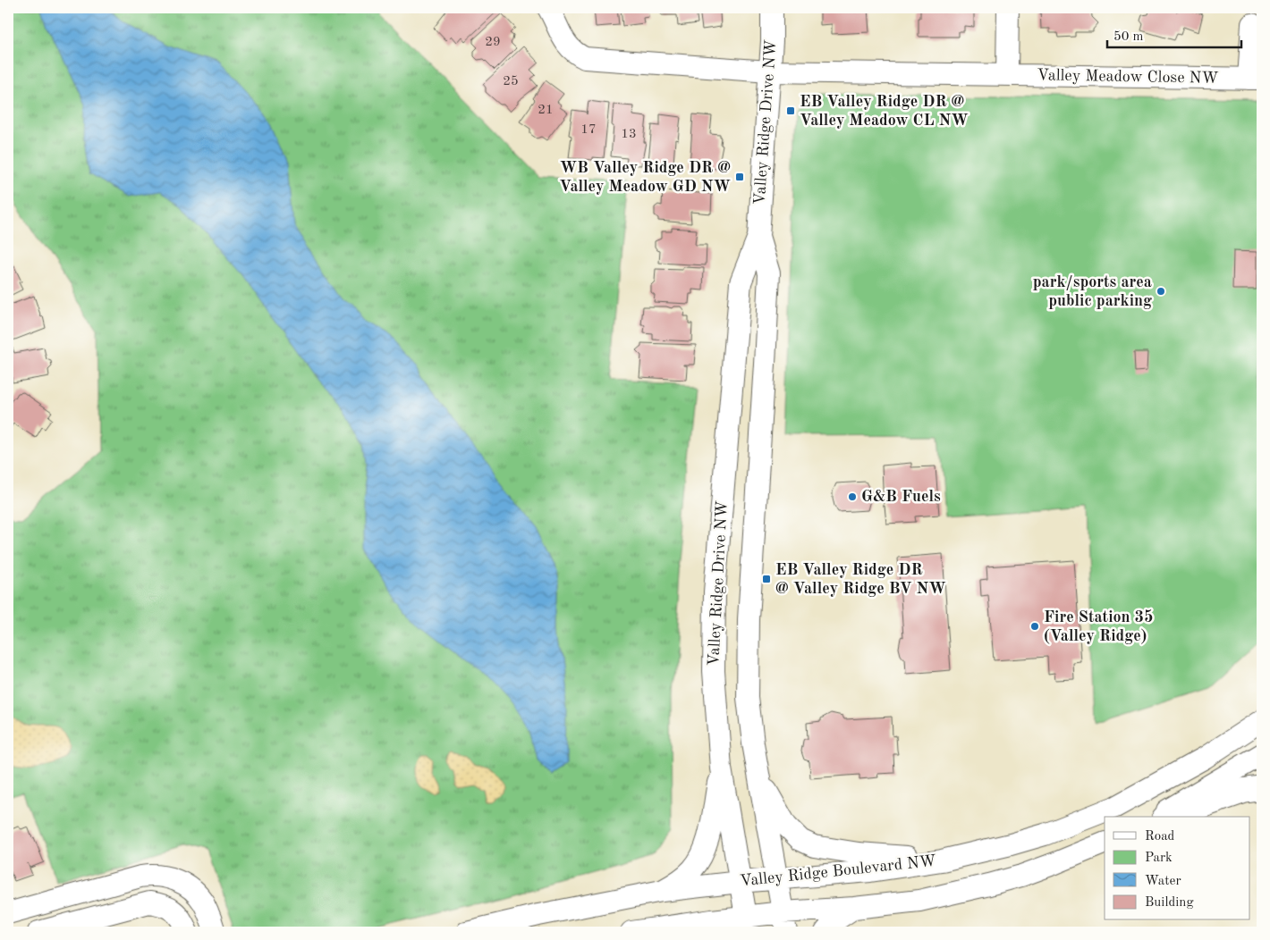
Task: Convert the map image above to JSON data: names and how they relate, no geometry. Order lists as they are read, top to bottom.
{
  "streets": {
    "street": ["Valley Meadow Close NW", "Valley Ridge Drive NW", "Valley Ridge Boulevard NW"]
  },
  "crossings": [
    ["Valley Meadow Close NW", "Valley Ridge Drive NW"],
    ["Valley Ridge Drive NW", "Valley Ridge Boulevard NW"]
  ],
  "places": {
    "transit": ["EB Valley Ridge DR @ Valley Meadow CL NW", "WB Valley Ridge DR @ Valley Meadow GD NW", "EB Valley Ridge DR @ Valley Ridge BV NW"],
    "other": ["park/sports area public parking", "G&B Fuels", "Fire Station 35 (Valley Ridge)"]
  },
  "house_numbers": [
    "29",
    "25",
    "21",
    "17",
    "13"
  ],
  "legend": [
    "Road",
    "Park",
    "Water",
    "Building"
  ],
  "scale_bar": "50 m"
}
